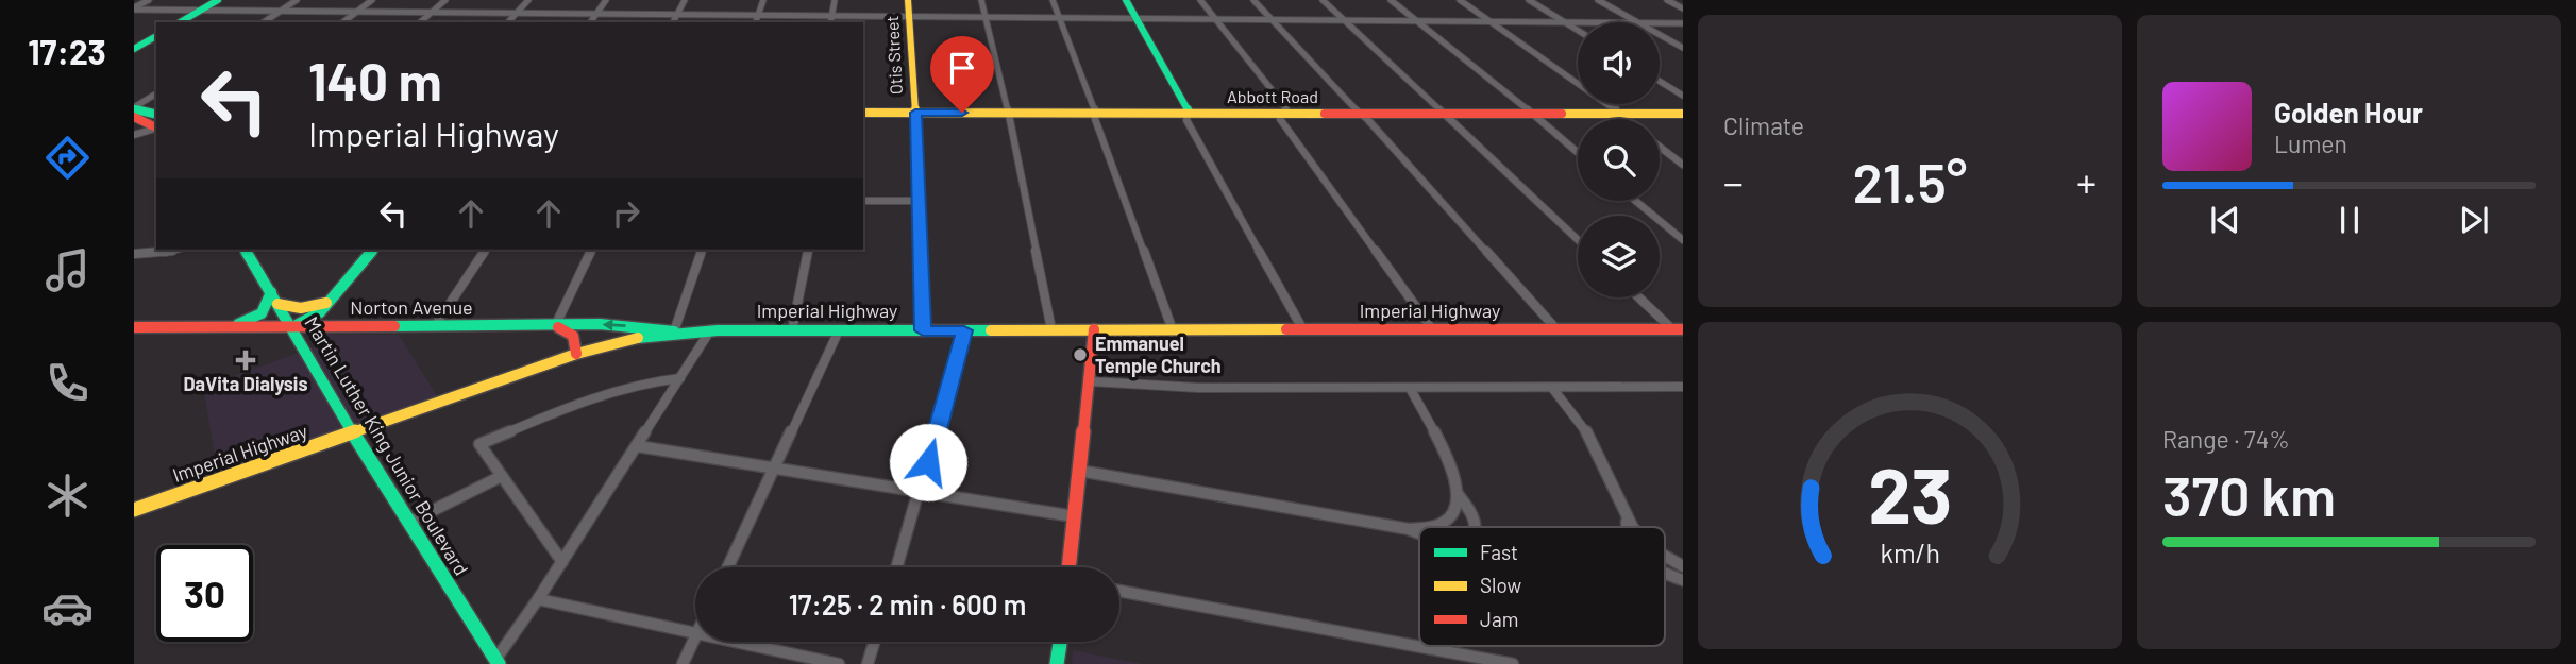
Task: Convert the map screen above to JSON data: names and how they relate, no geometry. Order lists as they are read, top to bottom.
{
  "streets": {
    "main road": [
      "Otis Street",
      "Abbott Road",
      "Norton Avenue",
      "Imperial Highway",
      "Martin Luther King Junior Boulevard"
    ]
  },
  "crossings": [
    ["Otis Street", "Abbott Road"],
    ["Otis Street", "Imperial Highway"],
    ["Norton Avenue", "Imperial Highway"],
    ["Norton Avenue", "Martin Luther King Junior Boulevard"],
    ["Imperial Highway", "Martin Luther King Junior Boulevard"]
  ],
  "places": {
    "other": ["Emmanuel Temple Church"],
    "health": ["DaVita Dialysis"]
  },
  "legend": ["Fast", "Slow", "Jam"],
  "page": {
    "tabs": "17:23",
    "tile": [
      "Climate",
      ["Range · 74%", "370 km"]
    ],
    "turn": ["140 m", "Imperial Highway"],
    "song": ["Golden Hour", "Lumen"],
    "heat": ["−", "21.5°", "+"],
    "limit": "30",
    "trip": "17:25 · 2 min · 600 m",
    "gauge": ["23", "km/h"]
  }
}
